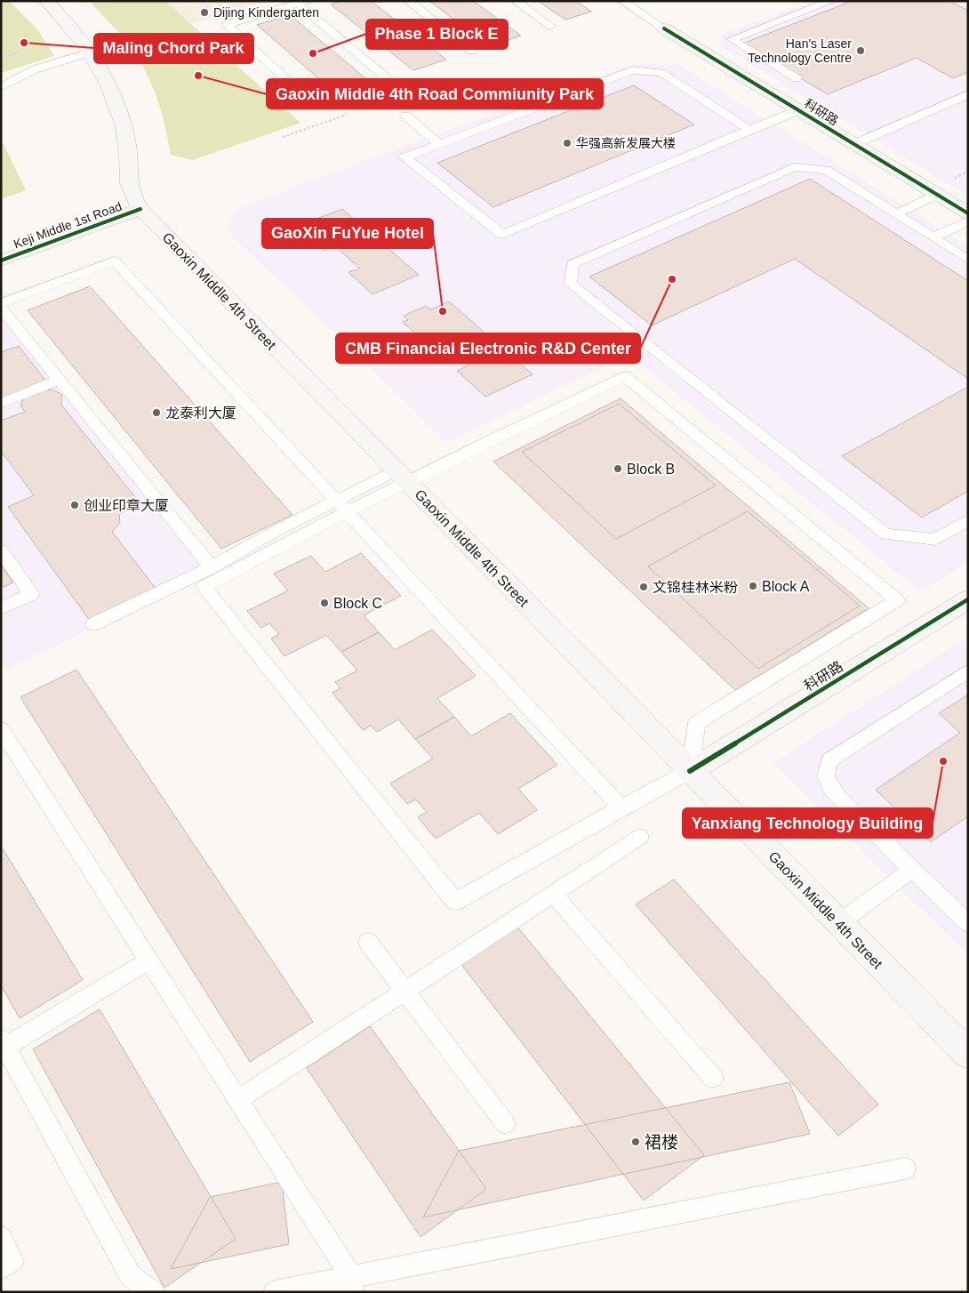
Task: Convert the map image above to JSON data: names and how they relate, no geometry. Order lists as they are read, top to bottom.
{
  "streets": {
    "main road": ["科研路", "Keji Middle 1st Road", "Gaoxin Middle 4th Street"]
  },
  "crossings": [
    ["科研路", "Gaoxin Middle 4th Street"],
    ["Keji Middle 1st Road", "Gaoxin Middle 4th Street"]
  ],
  "places": [
    "Dijing Kindergarten",
    "Maling Chord Park",
    "Han's Laser Technology Centre",
    "Phase 1 Block E",
    "Gaoxin Middle 4th Road Commiunity Park",
    "华强高新发展大楼",
    "CMB Financial Electronic R&D Center",
    "GaoXin FuYue Hotel",
    "龙泰利大厦",
    "Block B",
    "创业印章大厦",
    "Block A",
    "文锦桂林米粉",
    "Block C",
    "Yanxiang Technology Building",
    "裙楼"
  ]
}
